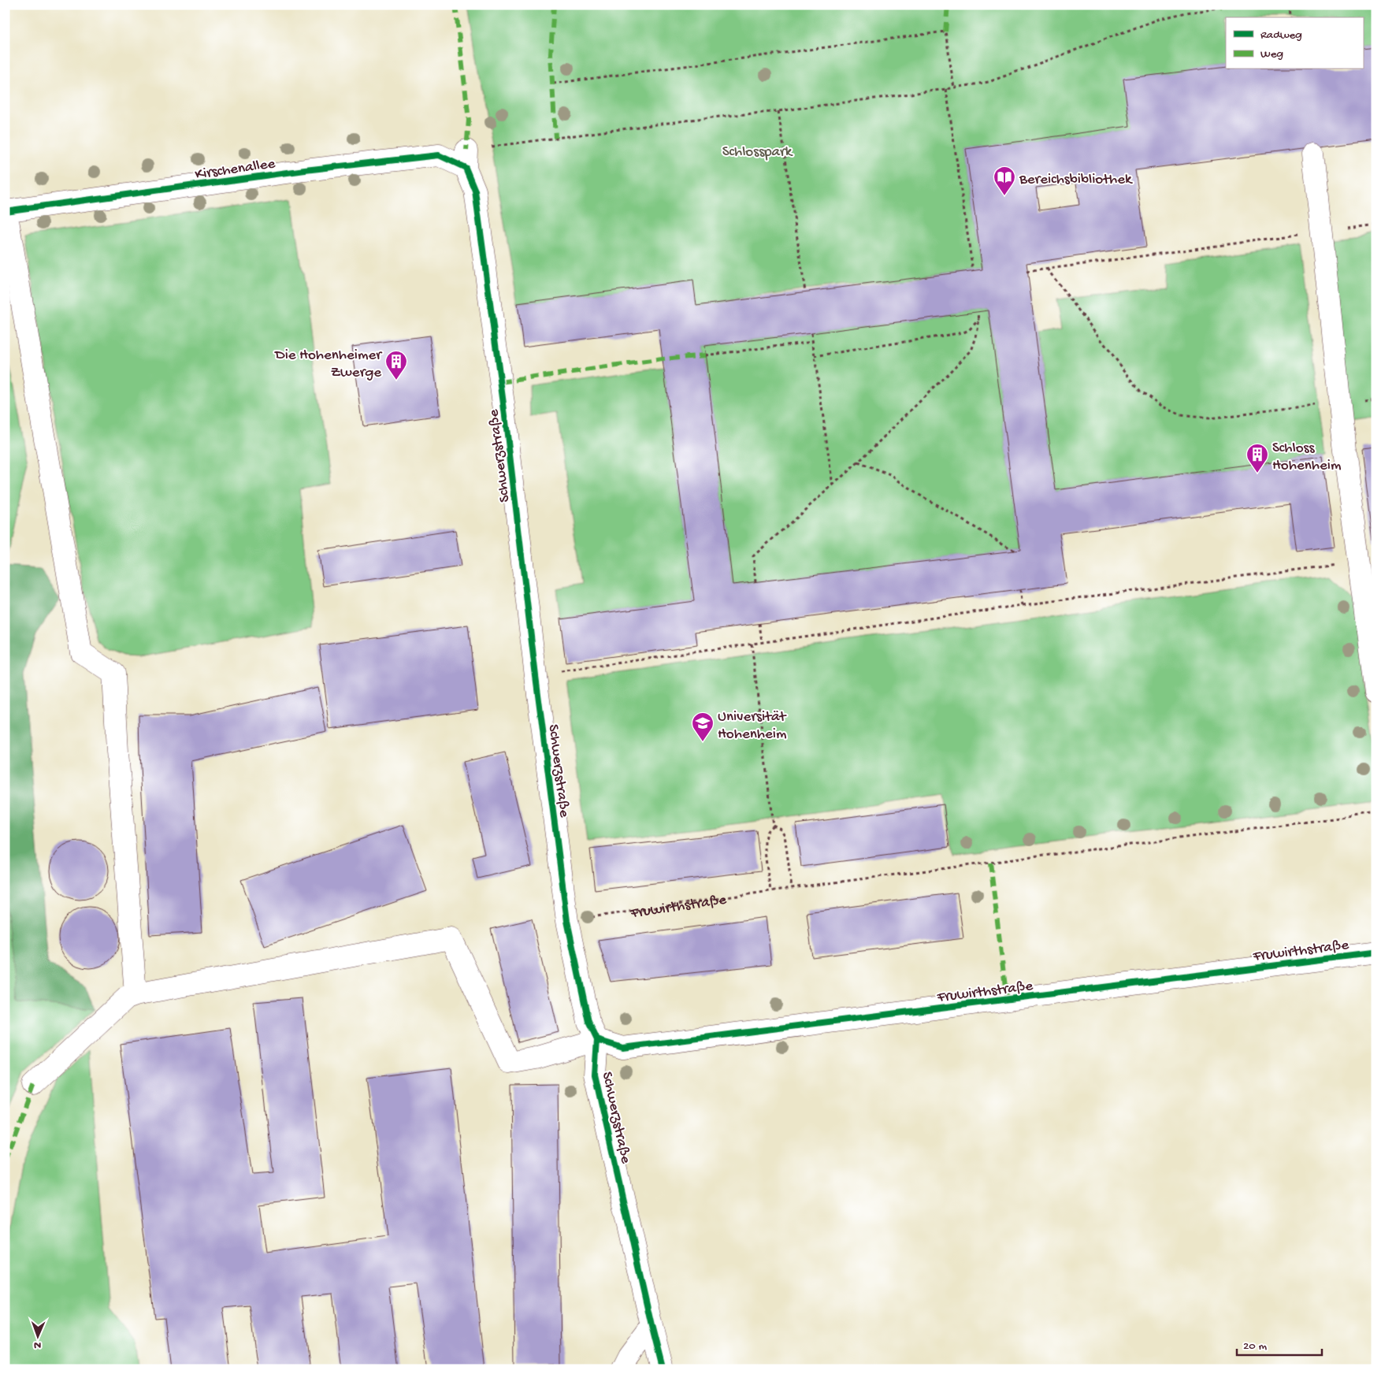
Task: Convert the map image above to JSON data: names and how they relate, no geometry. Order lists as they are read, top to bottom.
{
  "streets": {
    "street": ["Kirschenallee", "Schwerzstraße", "Fruwirthstraße"]
  },
  "crossings": [
    ["Kirschenallee", "Schwerzstraße"],
    ["Schwerzstraße", "Fruwirthstraße"]
  ],
  "parks": ["Schlosspark"],
  "places": {
    "library": ["Bereichsbibliothek"],
    "building": ["Die Hohenheimer Zwerge", "Schloss Hohenheim"],
    "school or university": ["Universität Hohenheim"]
  },
  "legend": ["Radweg", "Weg"],
  "scale_bar": "20 m",
  "north": "bottom"
}
